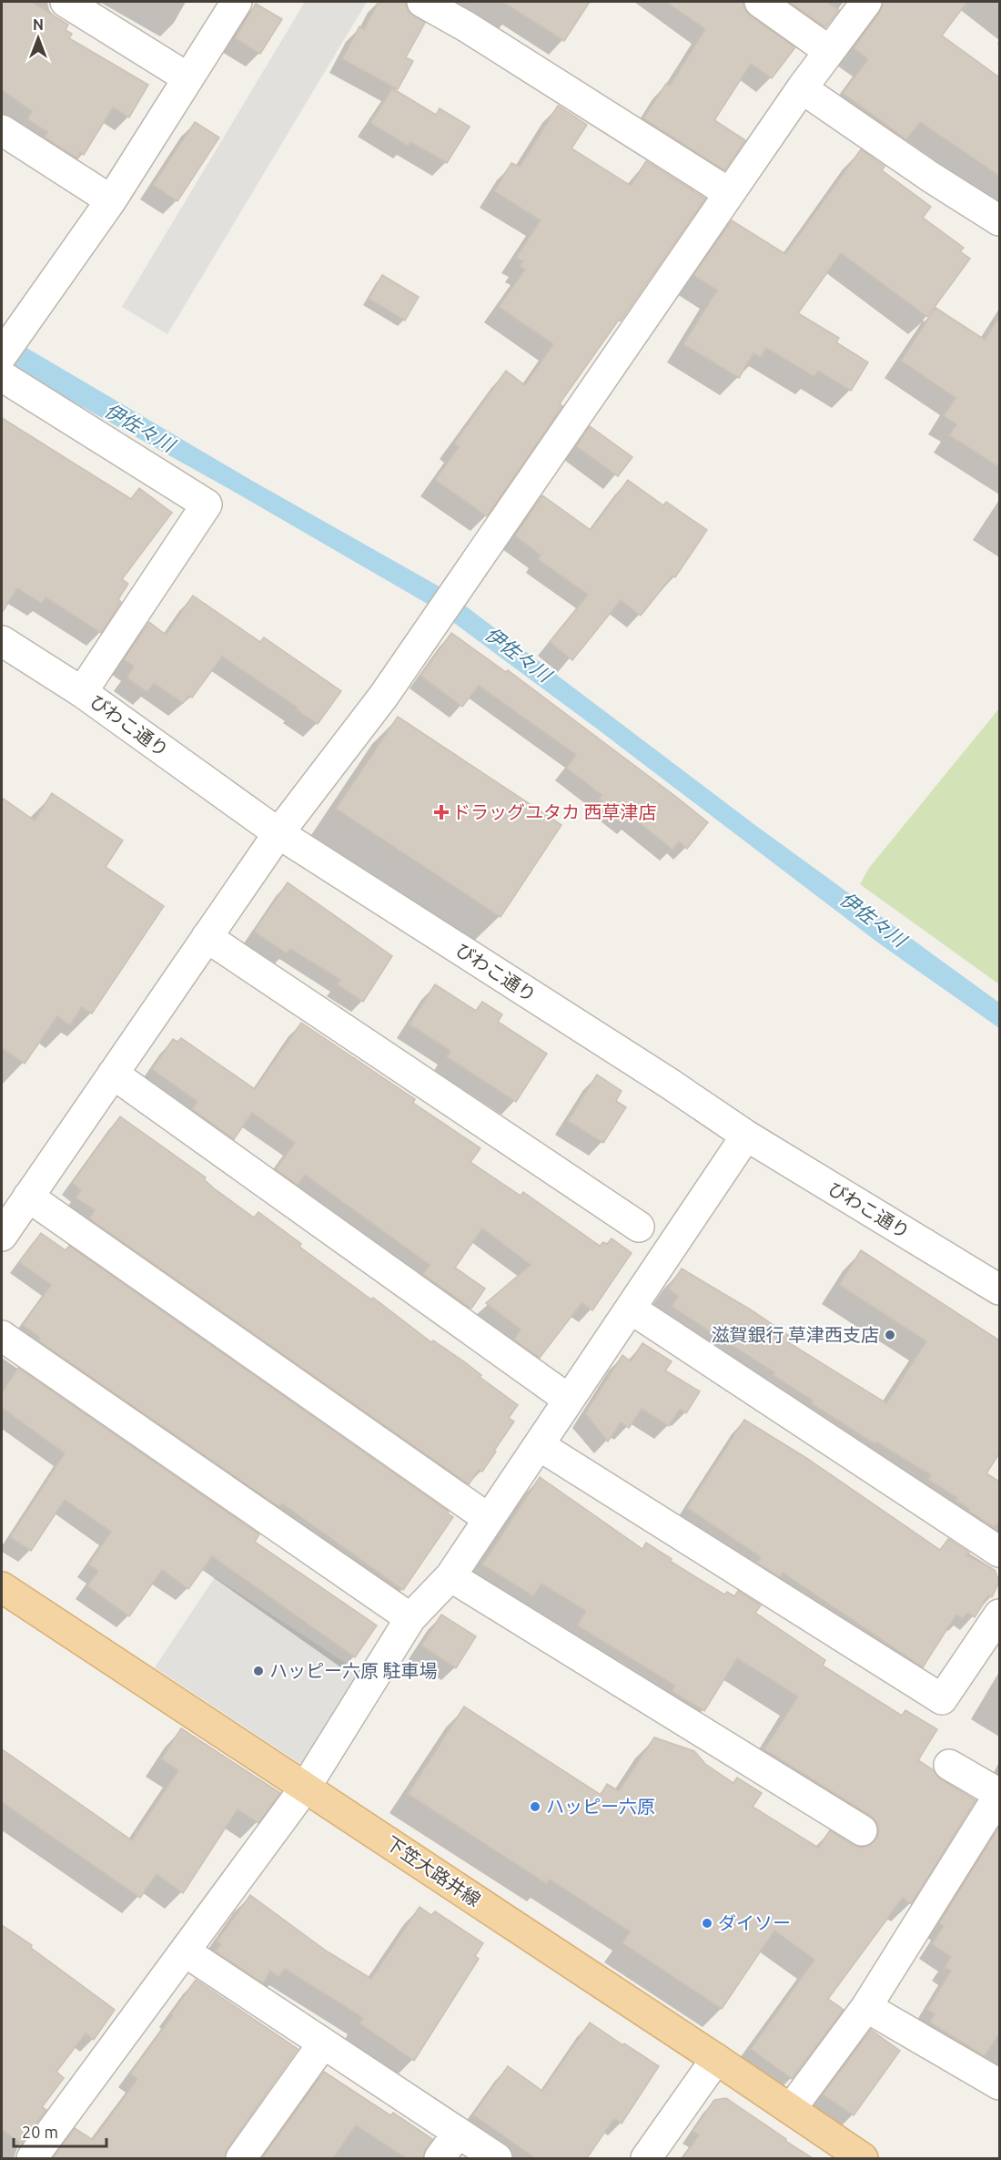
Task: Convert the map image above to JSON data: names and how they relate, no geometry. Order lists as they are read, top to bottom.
{
  "streets": {
    "main road": ["下笠大路井線"],
    "street": ["びわこ通り"]
  },
  "water": ["伊佐々川"],
  "places": {
    "health": ["ドラッグユタカ 西草津店"],
    "other": [
      "滋賀銀行 草津西支店",
      "ハッピー六原 駐車場",
      "ハッピー六原",
      "ダイソー"
    ]
  },
  "scale_bar": "20 m",
  "north": "top"
}
